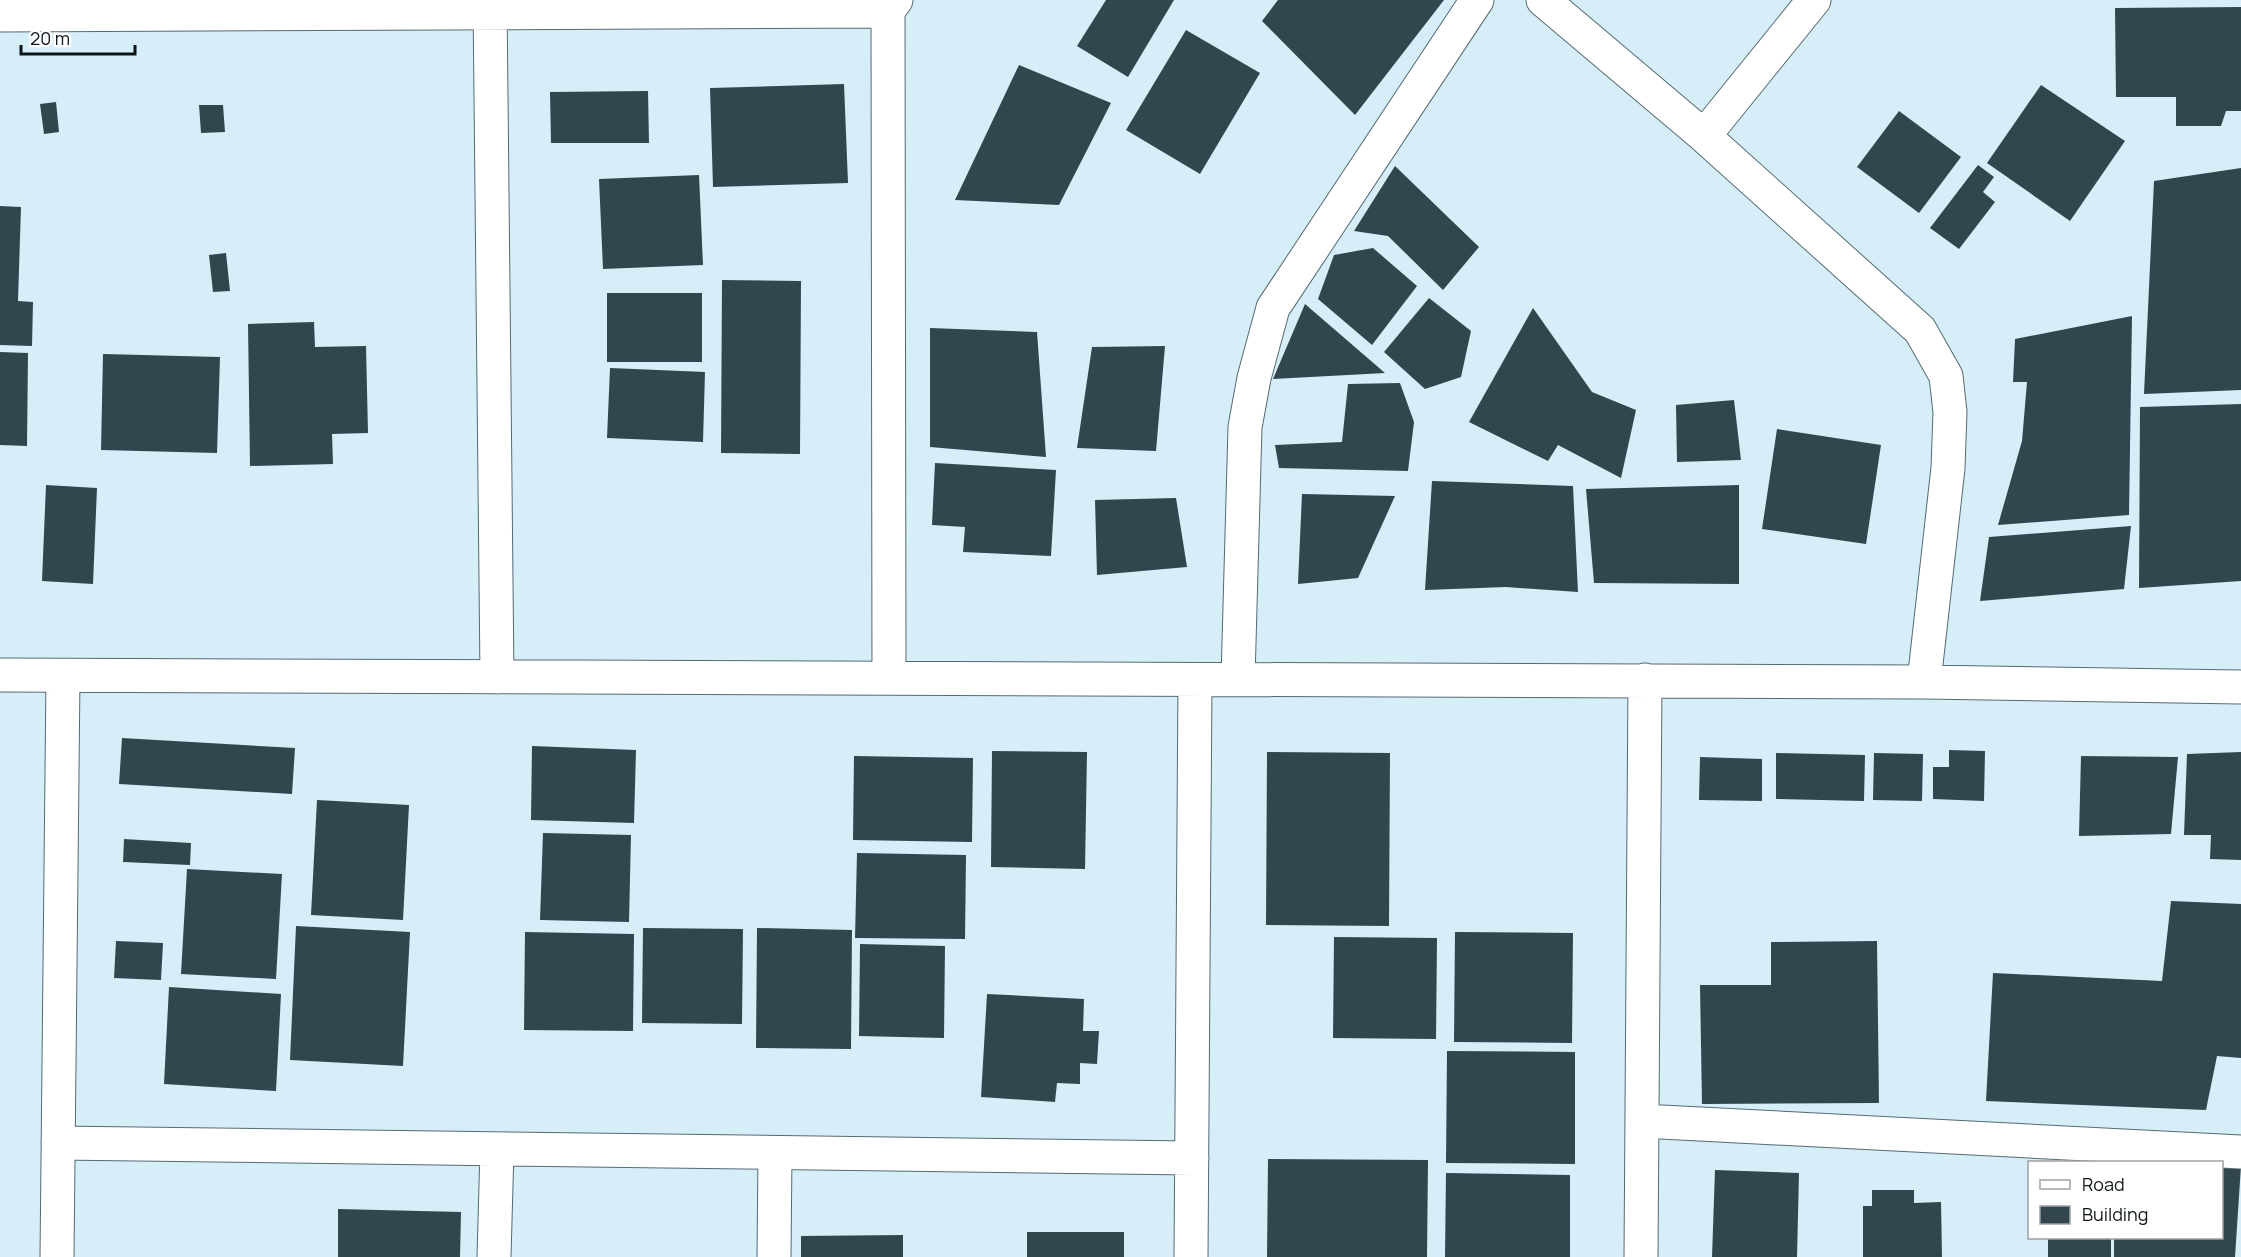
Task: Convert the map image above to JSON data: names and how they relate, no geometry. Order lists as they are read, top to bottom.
{
  "legend": ["Road", "Building"],
  "scale_bar": "20 m"
}
